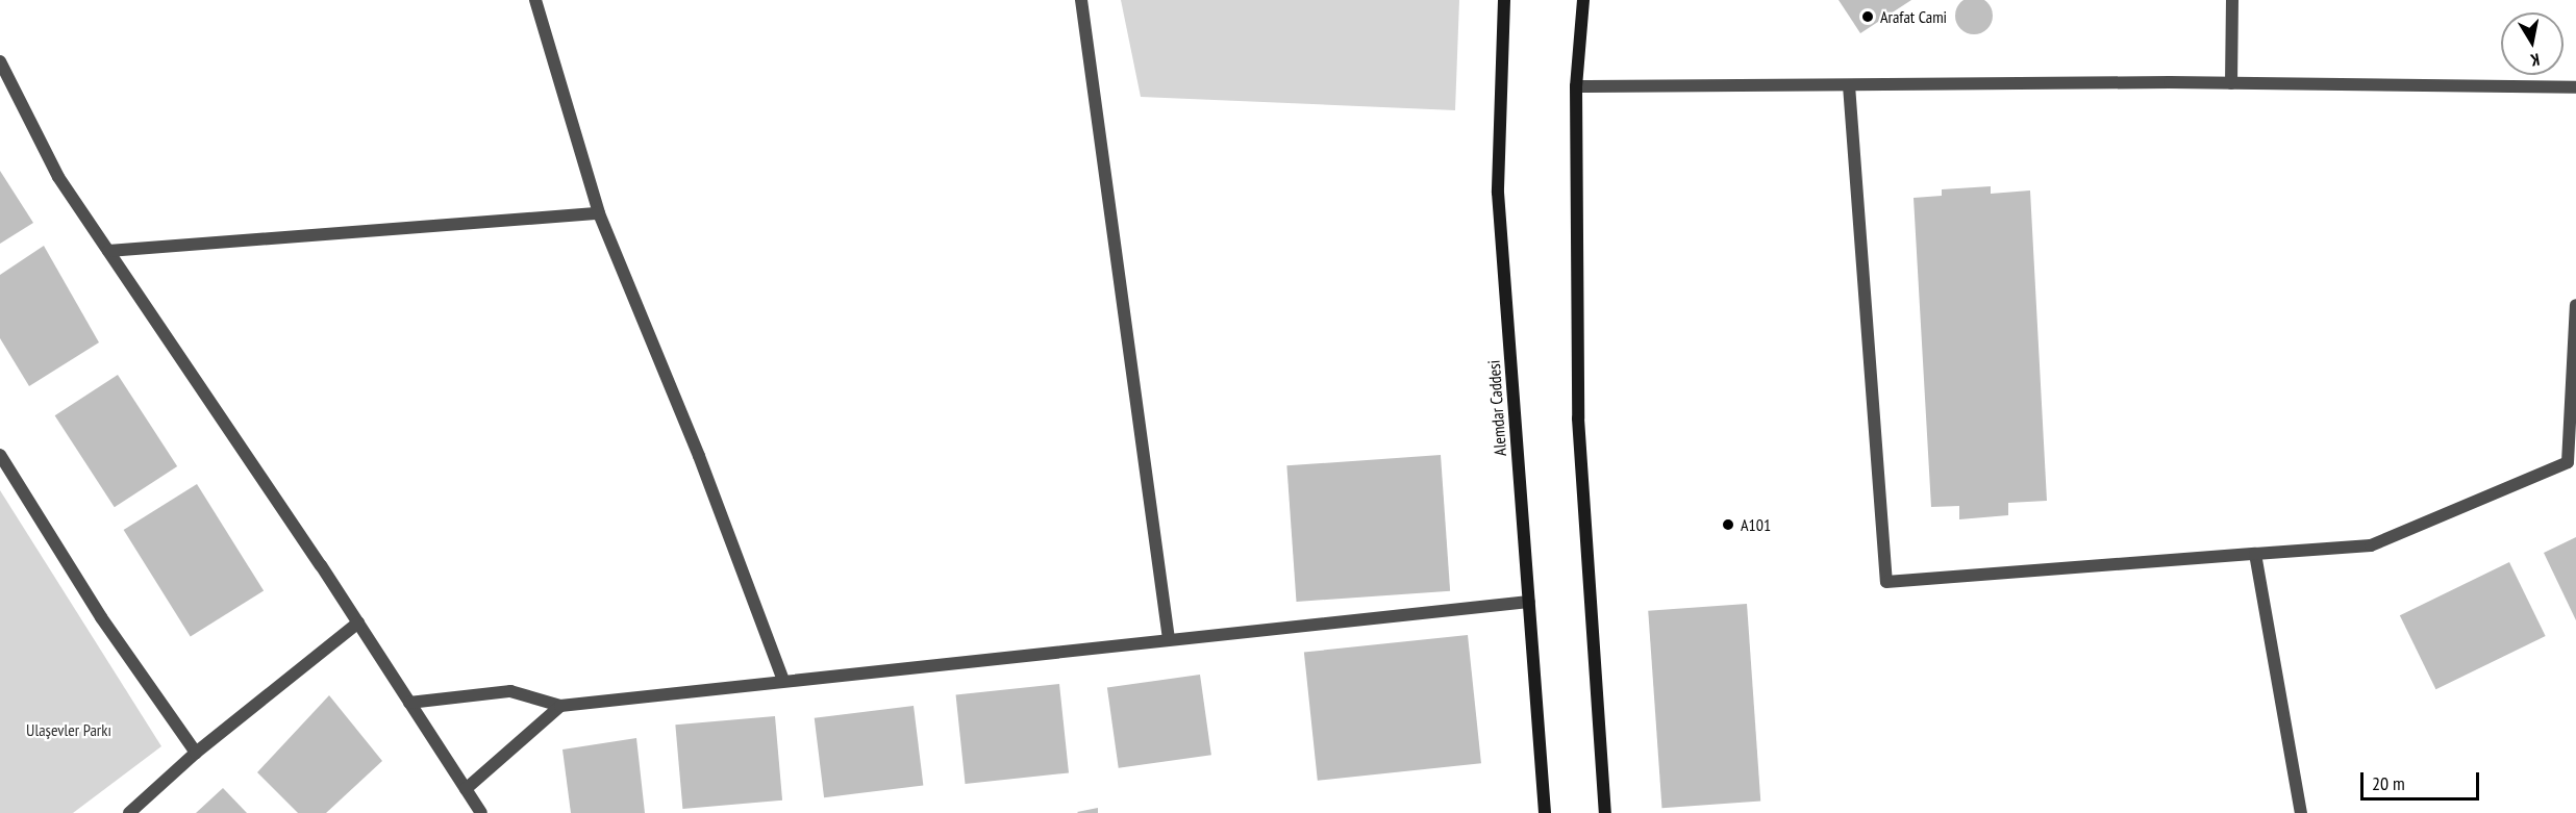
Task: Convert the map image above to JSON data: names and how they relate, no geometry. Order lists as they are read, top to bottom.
{
  "streets": {
    "main road": ["Alemdar Caddesi"]
  },
  "parks": ["Ulaşevler Parkı"],
  "places": ["Arafat Cami", "A101"],
  "scale_bar": "20 m",
  "north": "bottom"
}
